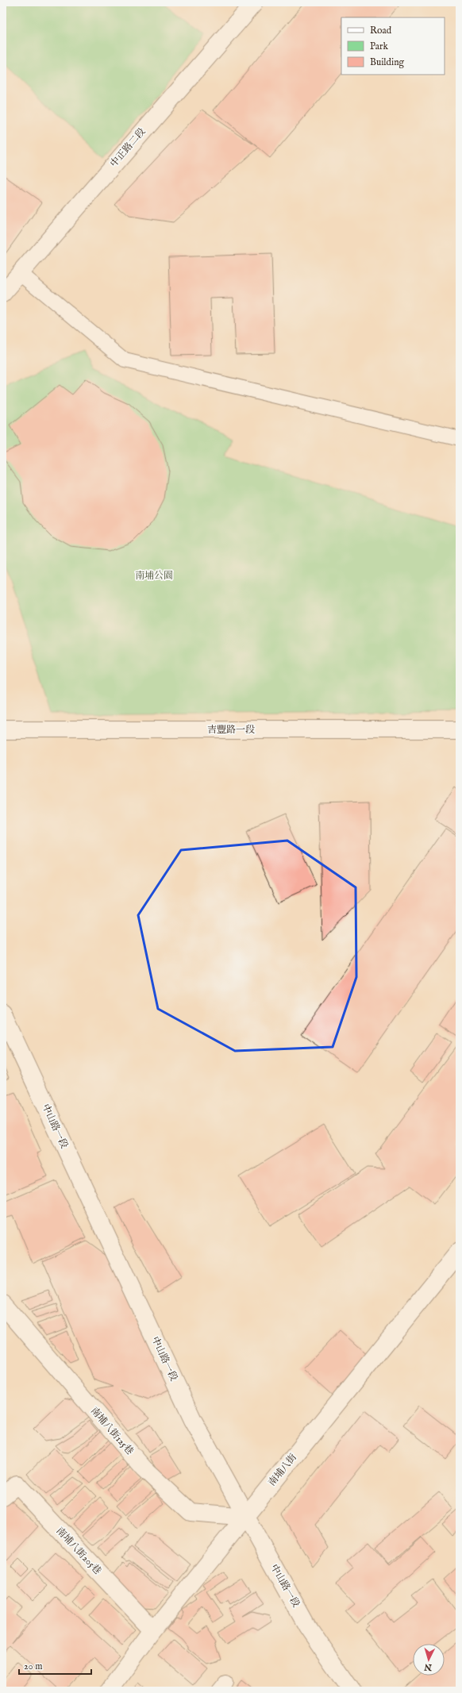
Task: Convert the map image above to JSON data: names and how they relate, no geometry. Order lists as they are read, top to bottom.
{
  "streets": {
    "street": [
      "中正路二段",
      "吉豐路一段",
      "中山路一段",
      "南埔八街125巷",
      "南埔八街",
      "南埔八街205巷"
    ]
  },
  "crossings": [
    ["中山路一段", "南埔八街125巷"],
    ["中山路一段", "南埔八街"],
    ["南埔八街125巷", "南埔八街"],
    ["南埔八街", "南埔八街205巷"]
  ],
  "parks": ["南埔公園"],
  "legend": ["Road", "Park", "Building"],
  "scale_bar": "20 m",
  "north": "bottom"
}
